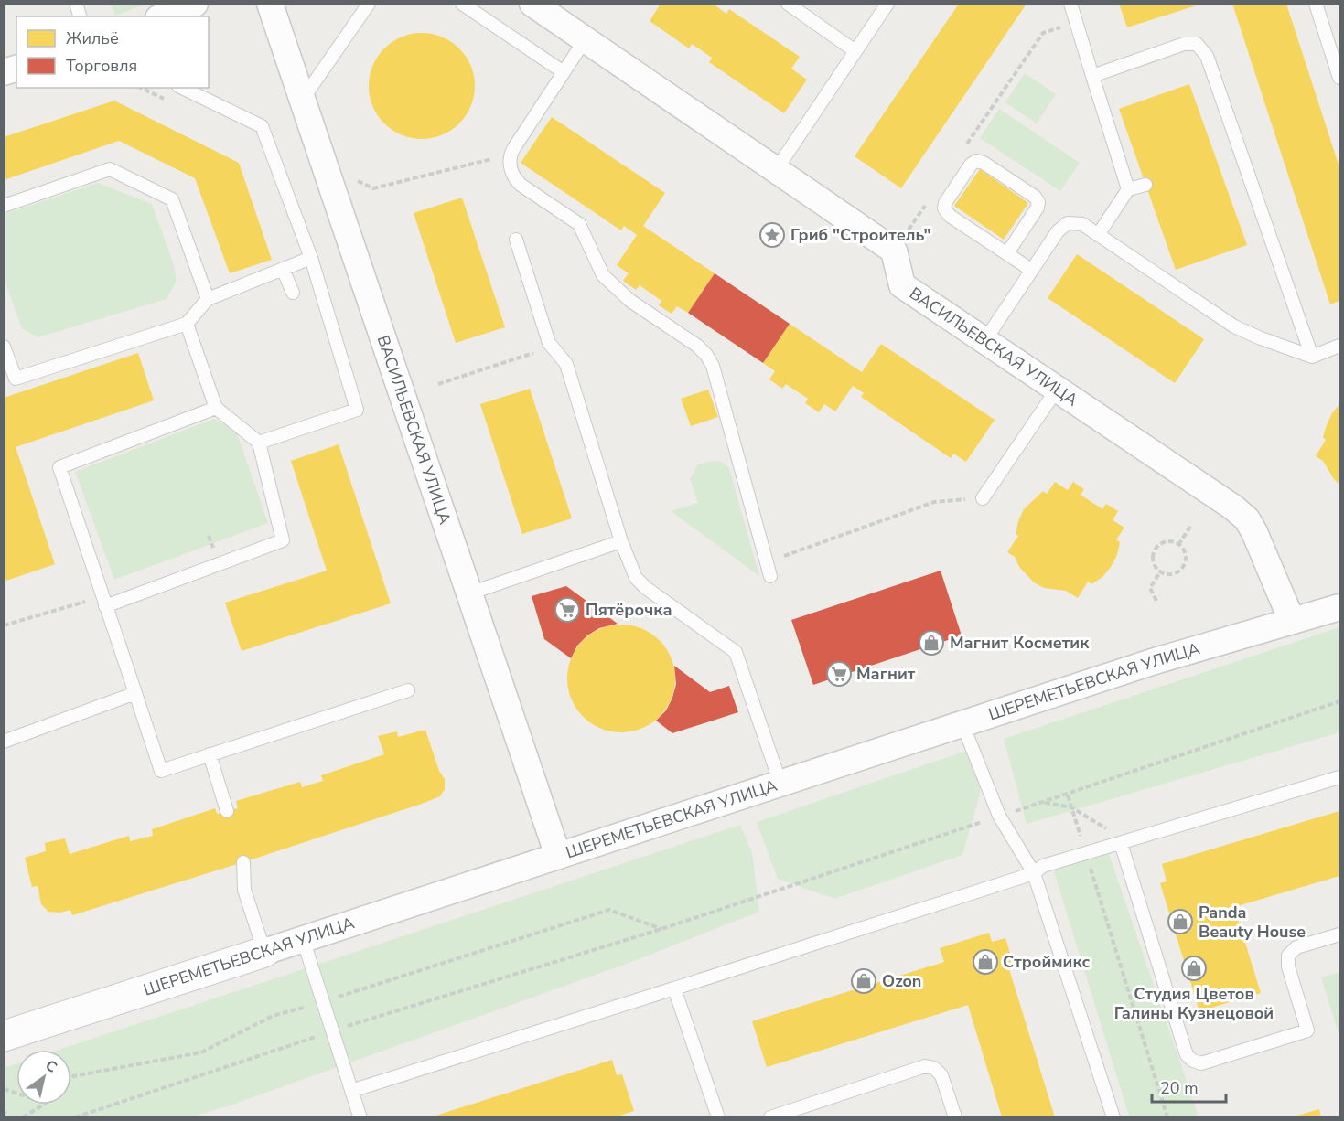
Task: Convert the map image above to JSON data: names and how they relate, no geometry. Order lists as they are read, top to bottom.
{
  "streets": {
    "street": ["ВАСИЛЬЕВСКАЯ УЛИЦА", "ШЕРЕМЕТЬЕВСКАЯ УЛИЦА"]
  },
  "crossings": [
    ["ВАСИЛЬЕВСКАЯ УЛИЦА", "ШЕРЕМЕТЬЕВСКАЯ УЛИЦА"]
  ],
  "places": {
    "place": ["Гриб \"Строитель\""],
    "supermarket": ["Пятёрочка", "Магнит"],
    "shop": [
      "Магнит Косметик",
      "Panda Beauty House",
      "Строймикс",
      "Студия Цветов Галины Кузнецовой",
      "Ozon"
    ]
  },
  "legend": ["Жильё", "Торговля"],
  "scale_bar": "20 m",
  "north": "top right"
}
